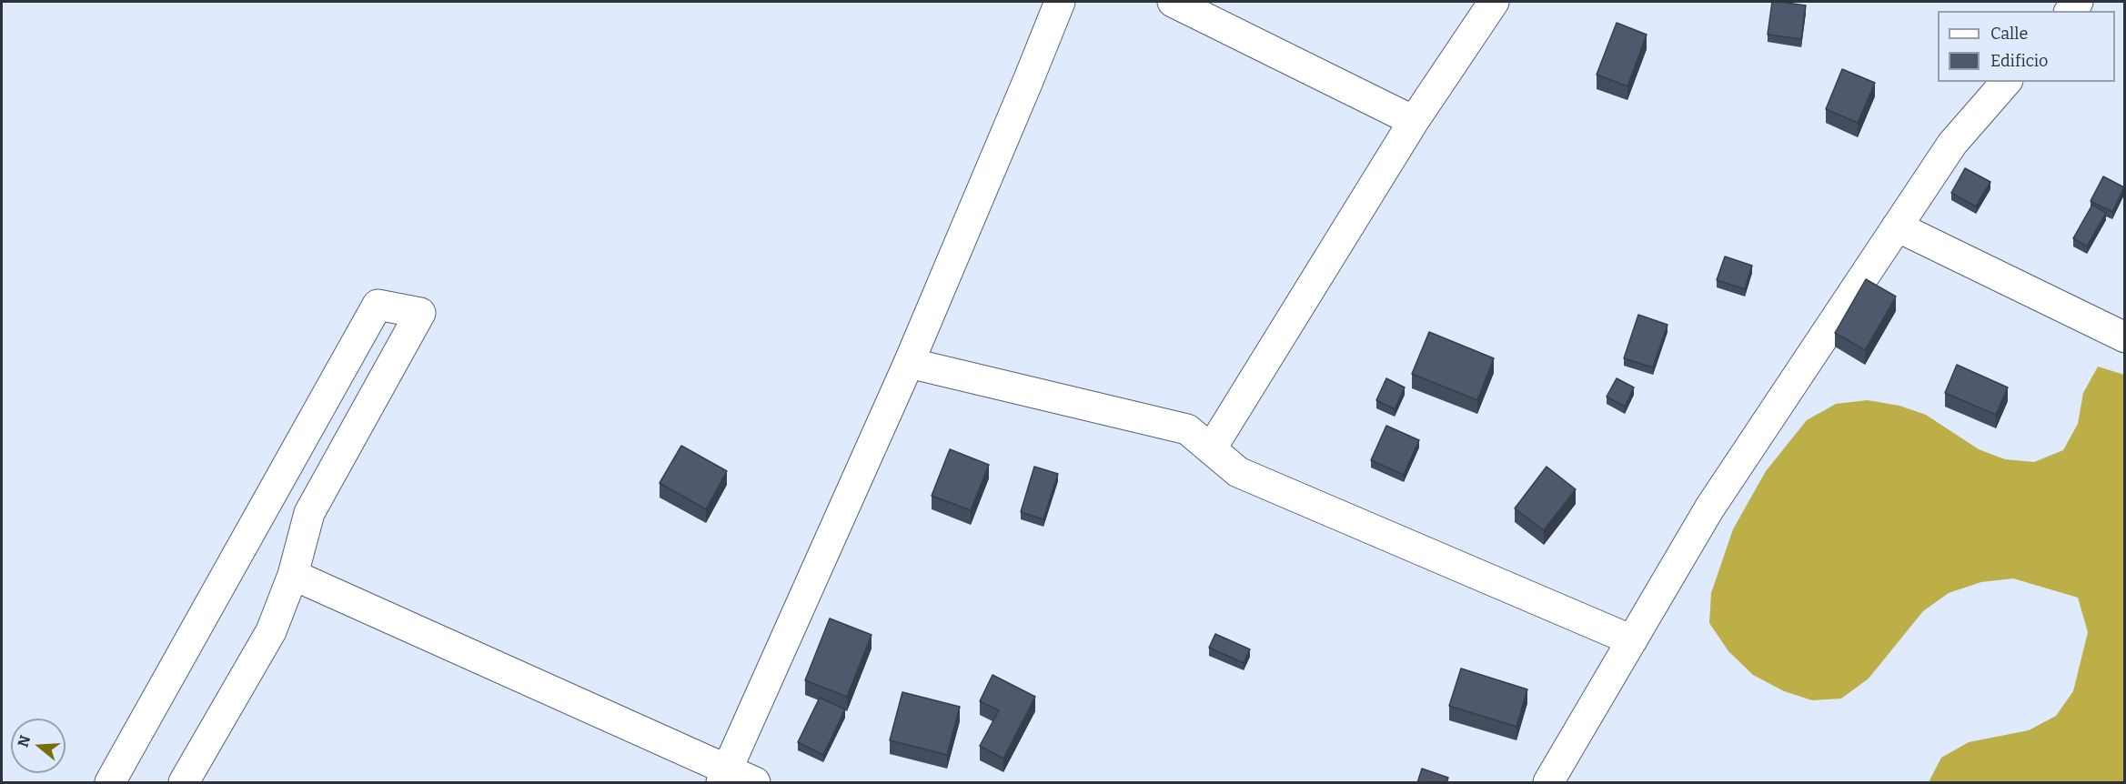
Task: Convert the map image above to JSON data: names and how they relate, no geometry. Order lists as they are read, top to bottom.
{
  "legend": ["Calle", "Edificio"],
  "north": "left"
}
